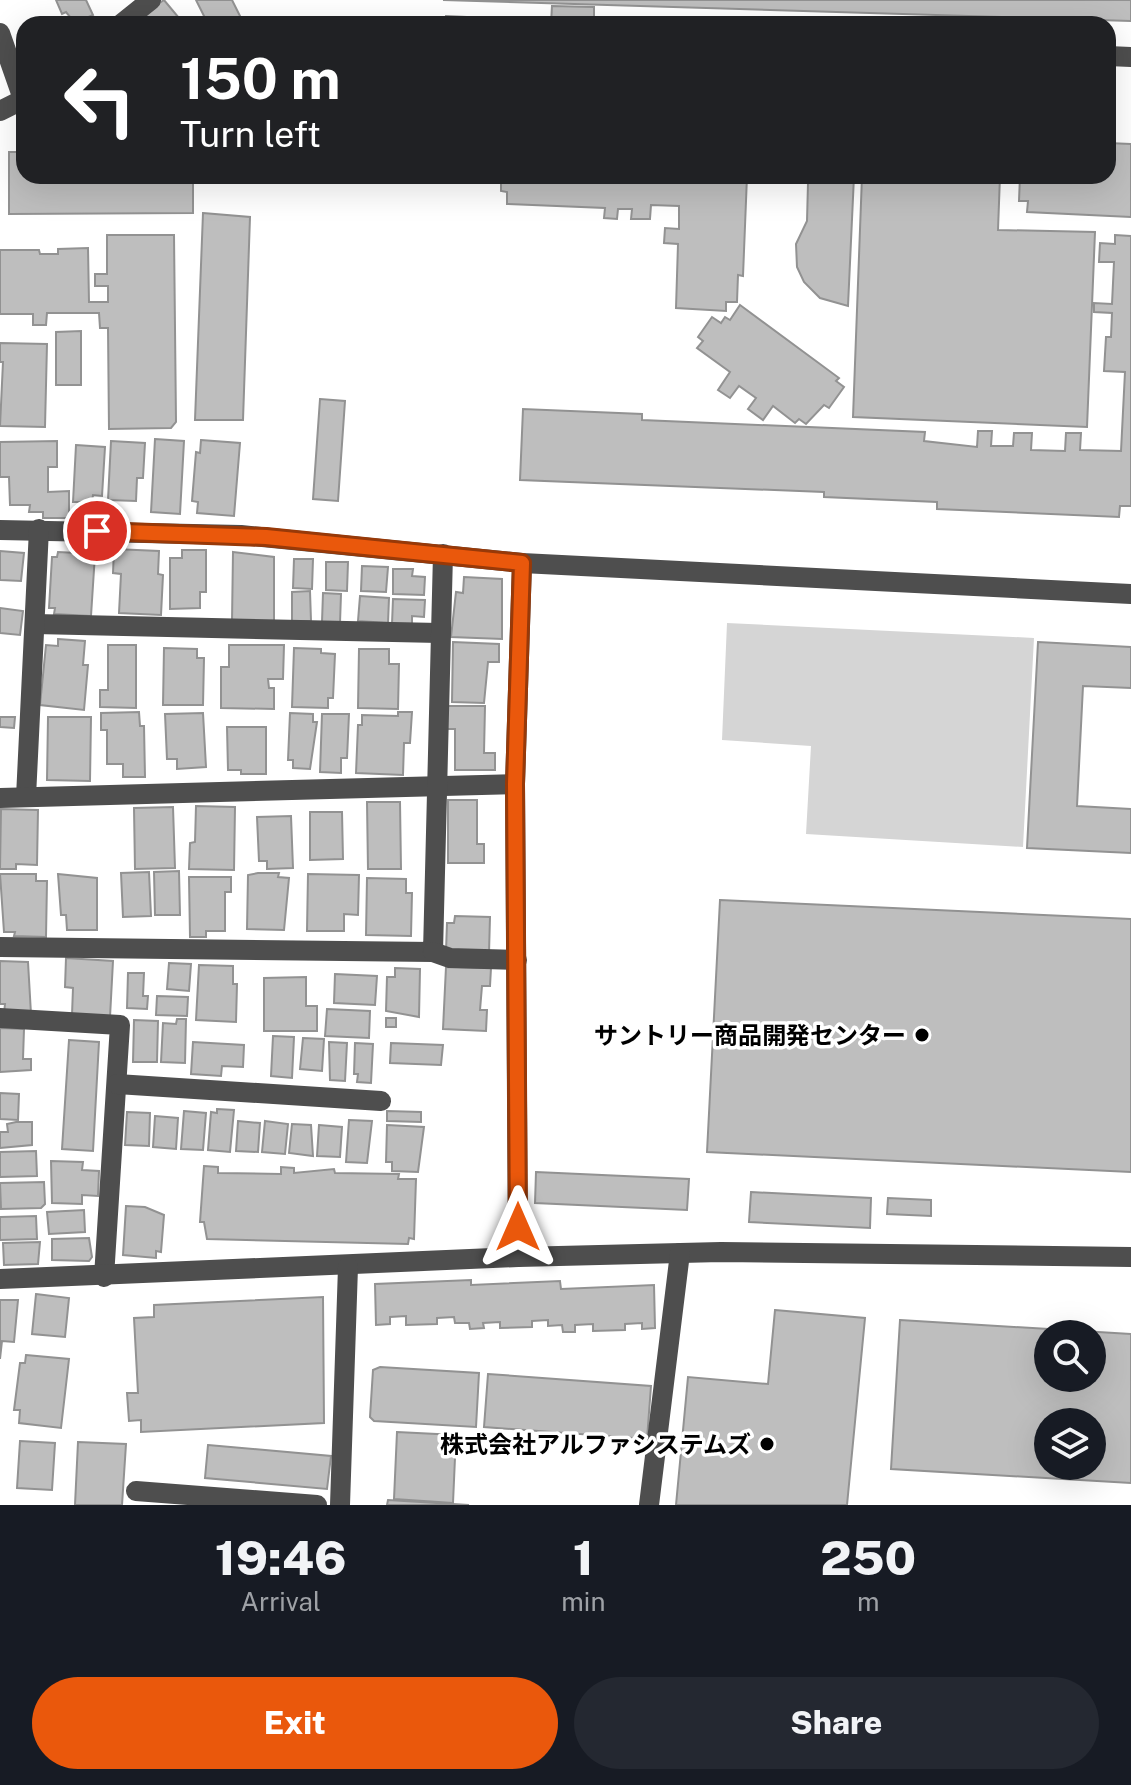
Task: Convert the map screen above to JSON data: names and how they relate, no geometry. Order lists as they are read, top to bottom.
{
  "places": ["サントリー商品開発センター", "株式会社アルファシステムズ"],
  "page": {
    "turn": ["150 m", "Turn left"],
    "eta": [
      "19:46",
      "Arrival",
      "1",
      "min",
      "250",
      "m"
    ],
    "buttons": ["Exit", "Share"]
  }
}
